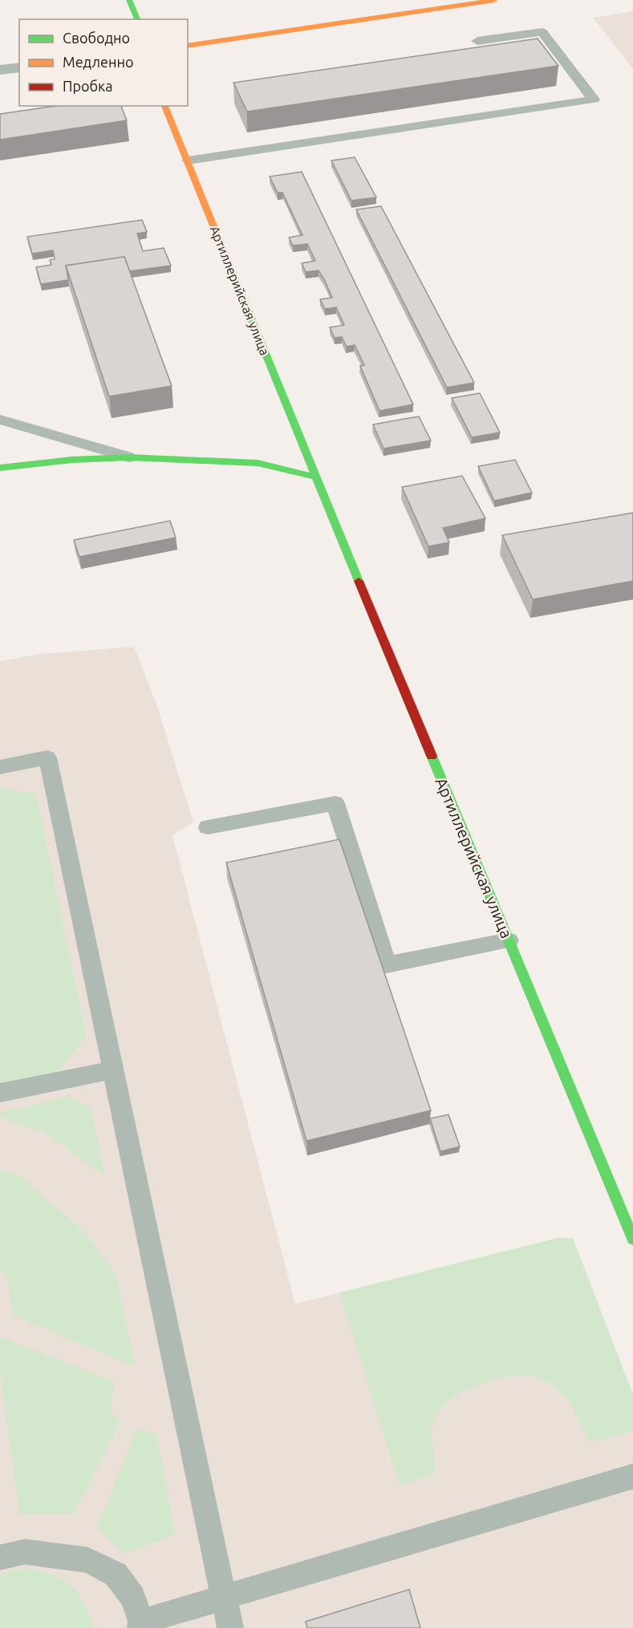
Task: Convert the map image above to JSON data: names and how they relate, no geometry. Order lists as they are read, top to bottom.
{
  "streets": {
    "main road": ["Артиллерийская улица"]
  },
  "legend": ["Свободно", "Медленно", "Пробка"]
}
